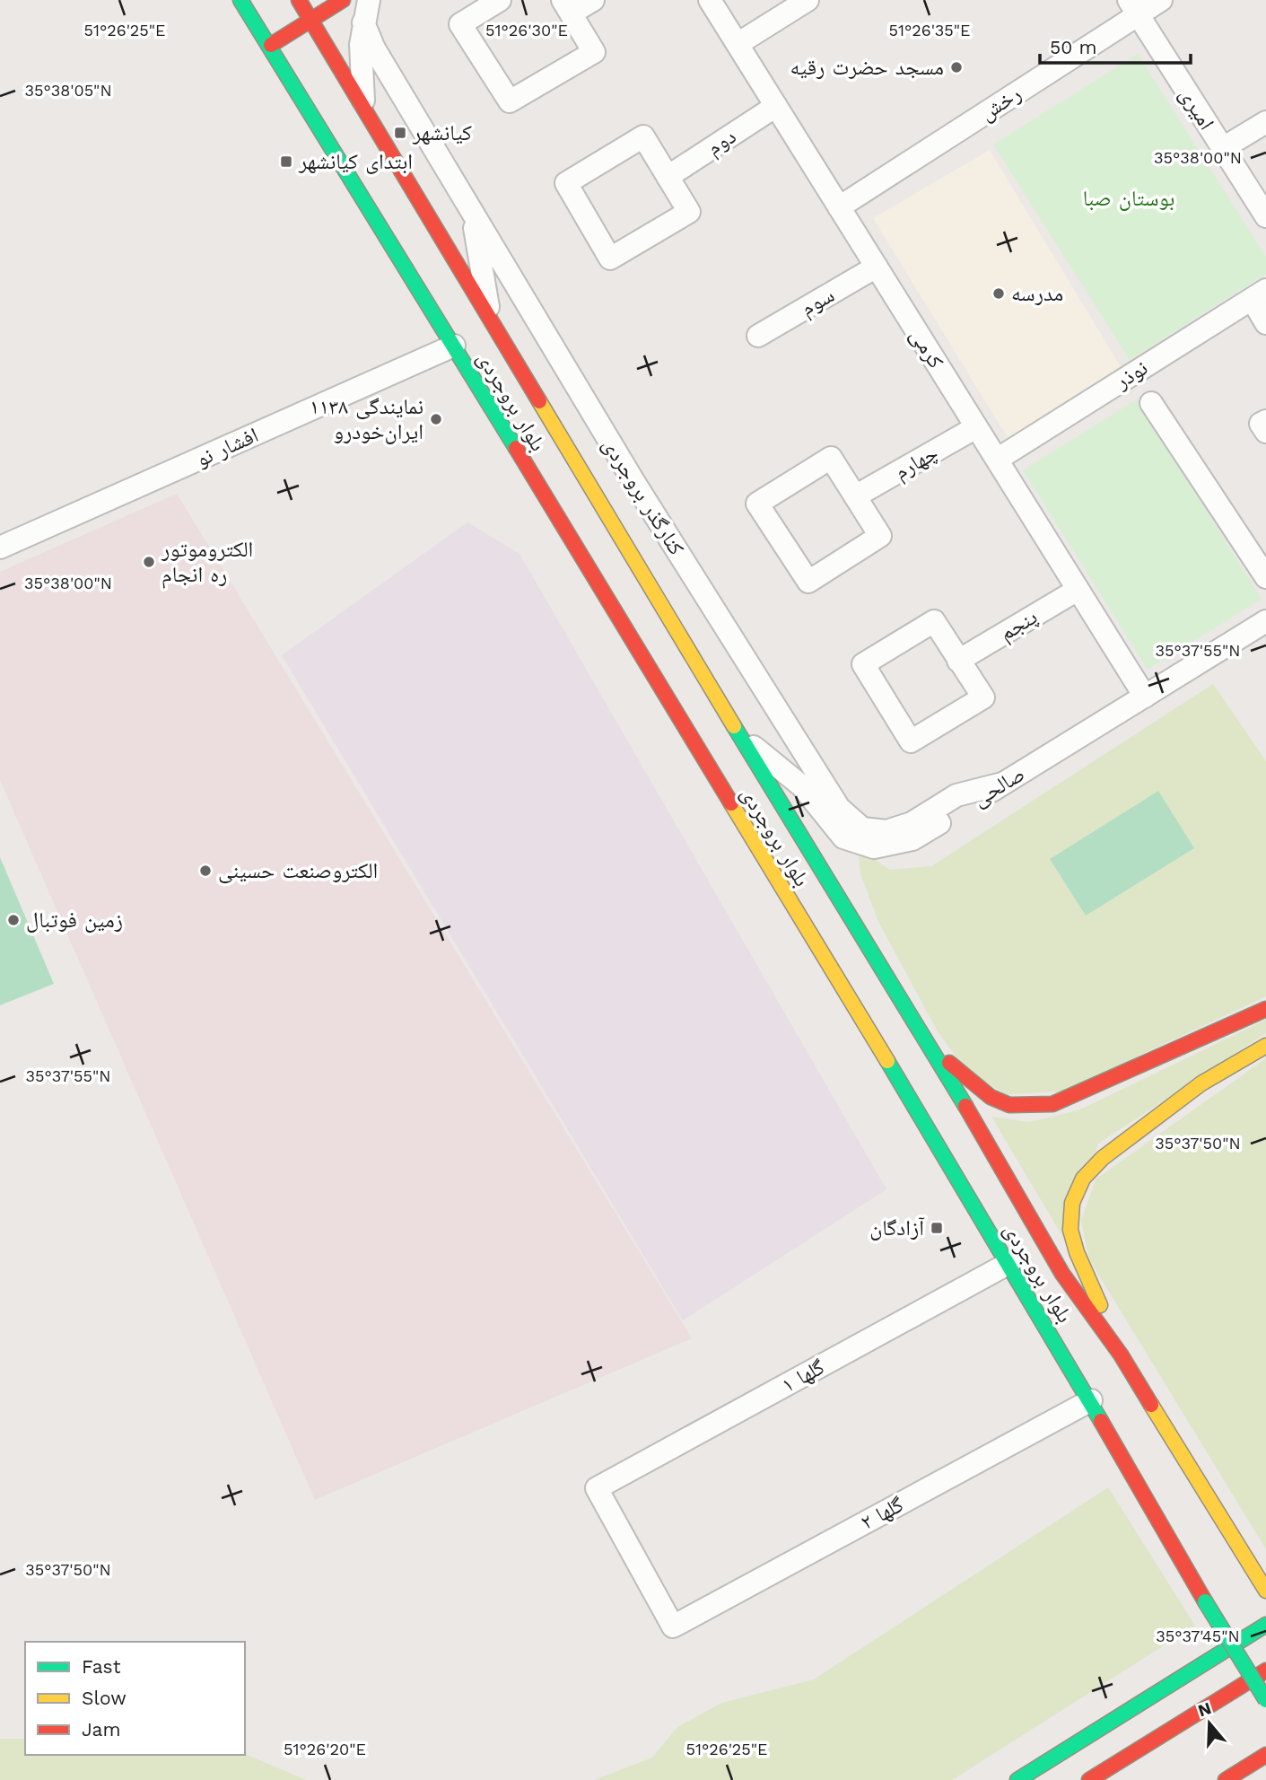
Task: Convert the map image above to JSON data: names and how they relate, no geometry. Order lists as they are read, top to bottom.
{
  "streets": {
    "main road": ["بلوار بروجردی"],
    "street": [
      "رخش",
      "امیری",
      "دوم",
      "سوم",
      "کرمی",
      "نوذر",
      "افشار نو",
      "چهارم",
      "کنارگذر بروجردی",
      "پنجم",
      "صالحی",
      "گلها ۱",
      "گلها ۲"
    ]
  },
  "crossings": [
    ["رخش", "امیری"],
    ["رخش", "کرمی"],
    ["دوم", "کرمی"],
    ["سوم", "کرمی"],
    ["کرمی", "نوذر"],
    ["کرمی", "چهارم"],
    ["کرمی", "پنجم"],
    ["کرمی", "صالحی"],
    ["بلوار بروجردی", "افشار نو"],
    ["بلوار بروجردی", "صالحی"],
    ["بلوار بروجردی", "گلها ۱"],
    ["بلوار بروجردی", "گلها ۲"],
    ["کنارگذر بروجردی", "صالحی"],
    ["گلها ۱", "گلها ۲"]
  ],
  "parks": ["بوستان صبا"],
  "places": {
    "other": [
      "مسجد حضرت رقیه",
      "مدرسه",
      "نمایندگی ۱۱۳۸ ایران‌خودرو",
      "الکتروموتور ره انجام",
      "الکتروصنعت حسینی",
      "زمین فوتبال"
    ],
    "transit": ["کیانشهر", "ابتدای کیانشهر", "آزادگان"]
  },
  "legend": ["Fast", "Slow", "Jam"],
  "scale_bar": "50 m",
  "north": "top",
  "coordinates": [
    "51°26'35\"E",
    "51°26'25\"E",
    "51°26'30\"E",
    "35°38'05\"N",
    "35°38'00\"N",
    "35°37'55\"N",
    "35°37'50\"N",
    "35°37'45\"N",
    "51°26'20\"E"
  ]
}
